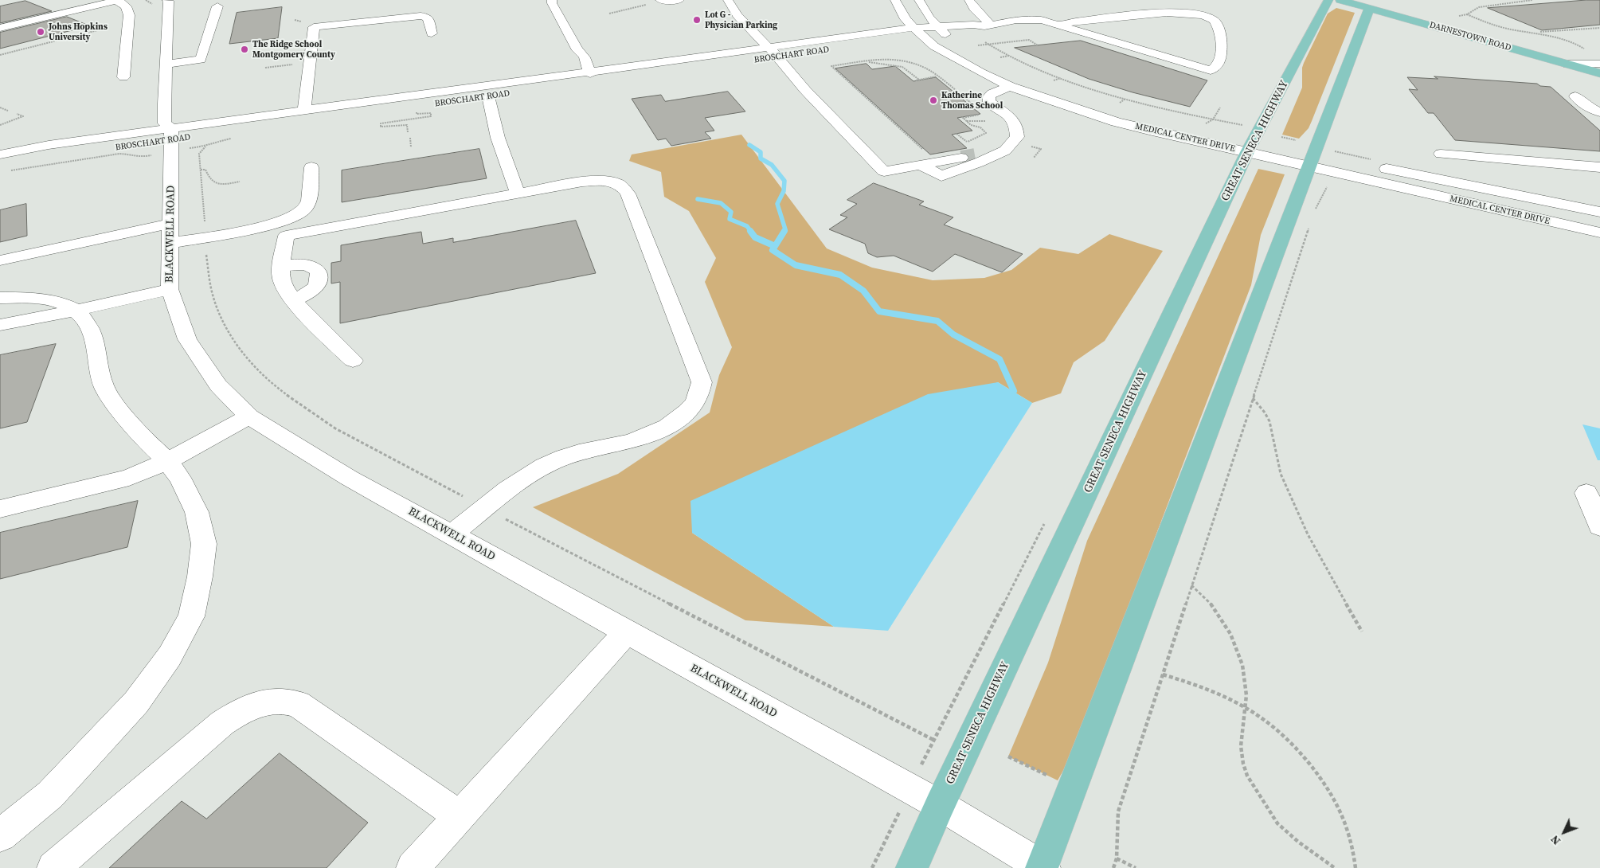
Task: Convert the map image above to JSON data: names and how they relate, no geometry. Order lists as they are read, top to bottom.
{
  "streets": {
    "main road": ["DARNESTOWN ROAD", "GREAT SENECA HIGHWAY"],
    "street": ["BROSCHART ROAD", "MEDICAL CENTER DRIVE", "BLACKWELL ROAD"]
  },
  "crossings": [
    ["BROSCHART ROAD", "MEDICAL CENTER DRIVE"],
    ["BROSCHART ROAD", "BLACKWELL ROAD"],
    ["MEDICAL CENTER DRIVE", "GREAT SENECA HIGHWAY"],
    ["GREAT SENECA HIGHWAY", "BLACKWELL ROAD"]
  ],
  "places": [
    "Lot G - Physician Parking",
    "Johns Hopkins University",
    "The Ridge School Montgomery County",
    "Katherine Thomas School"
  ],
  "north": "bottom left"
}
